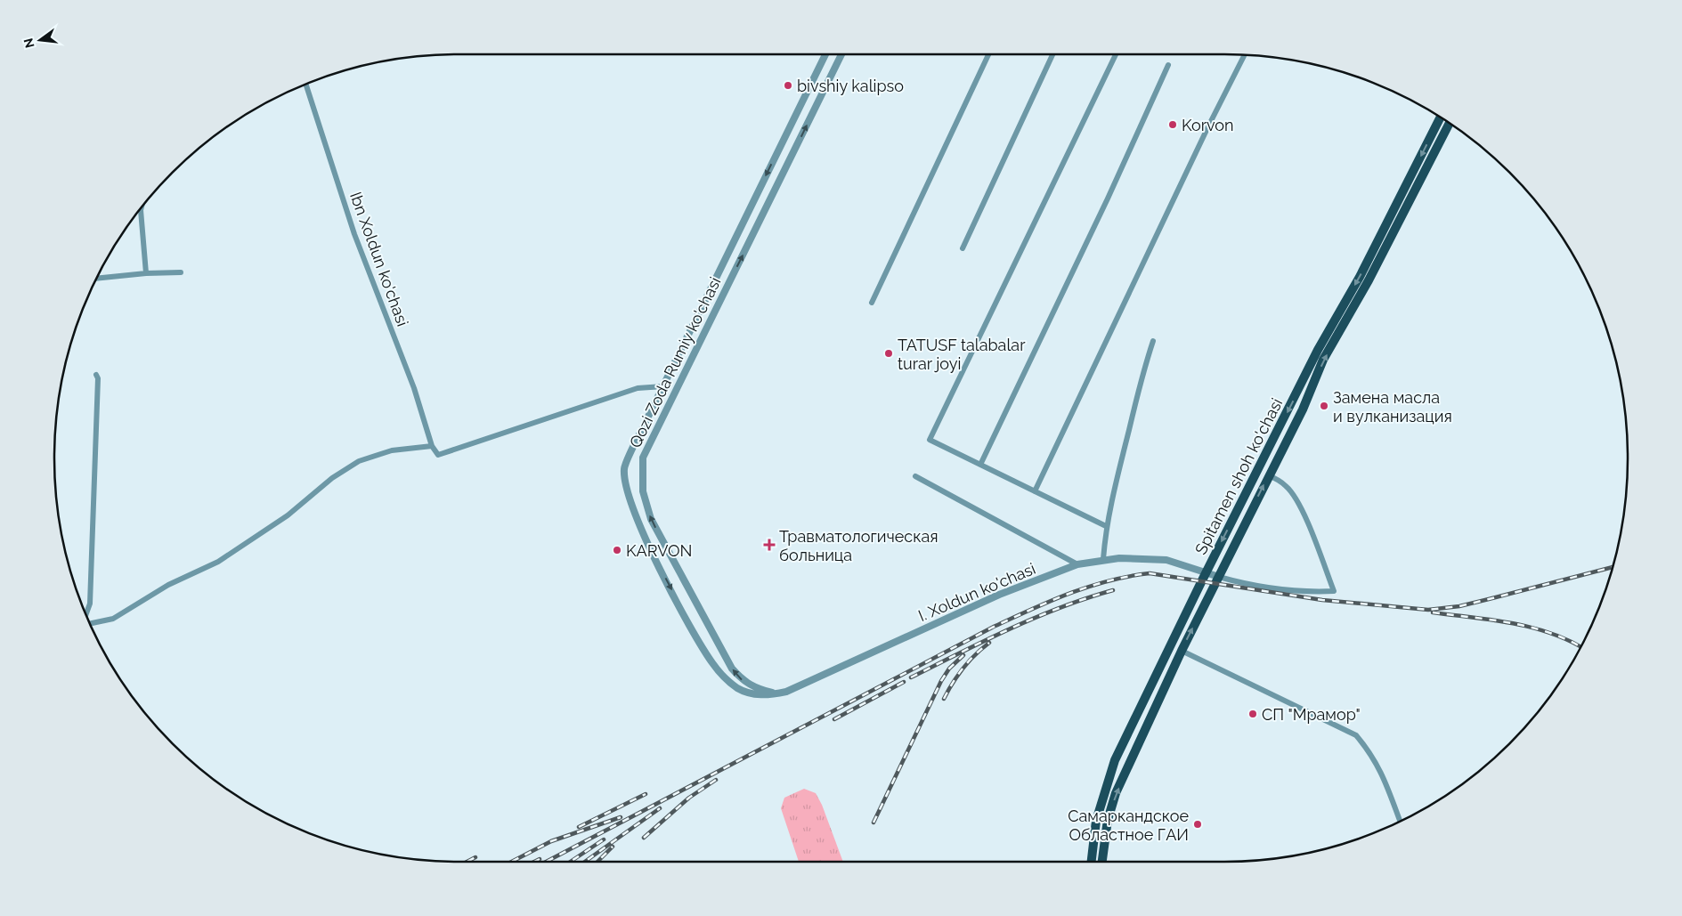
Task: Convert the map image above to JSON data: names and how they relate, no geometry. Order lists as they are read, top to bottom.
{
  "streets": {
    "main road": ["Spitamen shoh ko'chasi"],
    "street": ["Ibn Xoldun ko'chasi", "Qozi Zoda Rumiy ko'chasi", "I. Xoldun ko'chasi"]
  },
  "crossings": [
    ["Qozi Zoda Rumiy ko'chasi", "I. Xoldun ko'chasi"],
    ["Spitamen shoh ko'chasi", "I. Xoldun ko'chasi"]
  ],
  "places": {
    "other": [
      "bivshiy kalipso",
      "Korvon",
      "TATUSF talabalar turar joyi",
      "Замена масла и вулканизация",
      "KARVON",
      "СП \"Мрамор\"",
      "Самаркандское Областное ГАИ"
    ],
    "health": ["Травматологическая больница"]
  },
  "north": "left"
}
